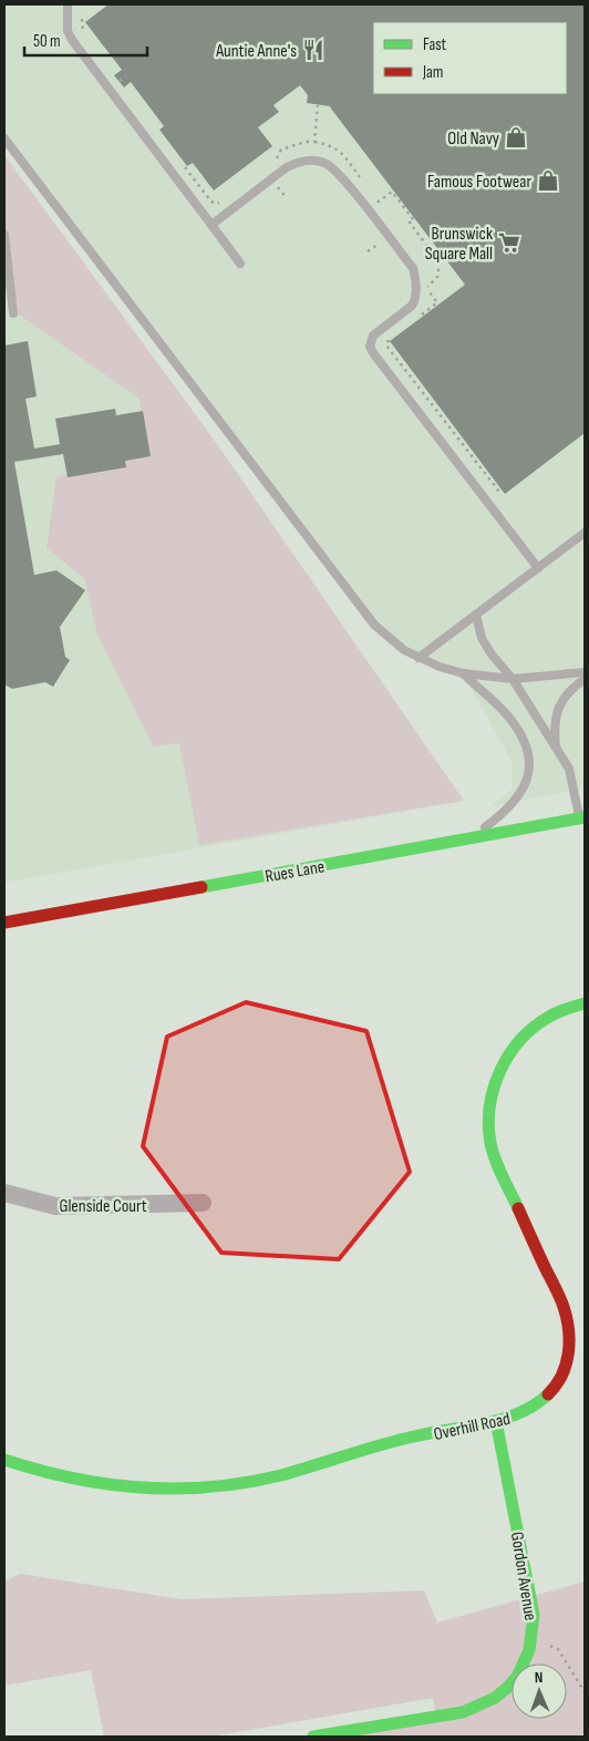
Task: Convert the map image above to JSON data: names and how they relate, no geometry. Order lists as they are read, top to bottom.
{
  "streets": {
    "street": [
      "Rues Lane",
      "Glenside Court",
      "Overhill Road",
      "Gordon Avenue"
    ]
  },
  "crossings": [
    ["Overhill Road", "Gordon Avenue"]
  ],
  "places": {
    "restaurant": ["Auntie Anne's"],
    "shop": ["Old Navy", "Famous Footwear"],
    "supermarket": ["Brunswick Square Mall"]
  },
  "legend": ["Fast", "Jam"],
  "scale_bar": "50 m",
  "north": "top"
}
